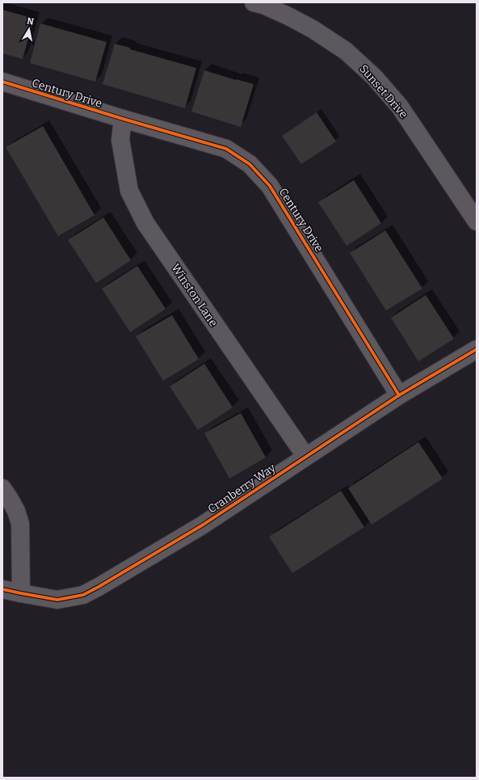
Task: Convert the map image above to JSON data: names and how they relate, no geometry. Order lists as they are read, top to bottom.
{
  "streets": {
    "street": [
      "Sunset Drive",
      "Century Drive",
      "Winston Lane",
      "Cranberry Way"
    ]
  },
  "crossings": [
    ["Century Drive", "Winston Lane"],
    ["Century Drive", "Cranberry Way"],
    ["Winston Lane", "Cranberry Way"]
  ],
  "north": "top"
}
